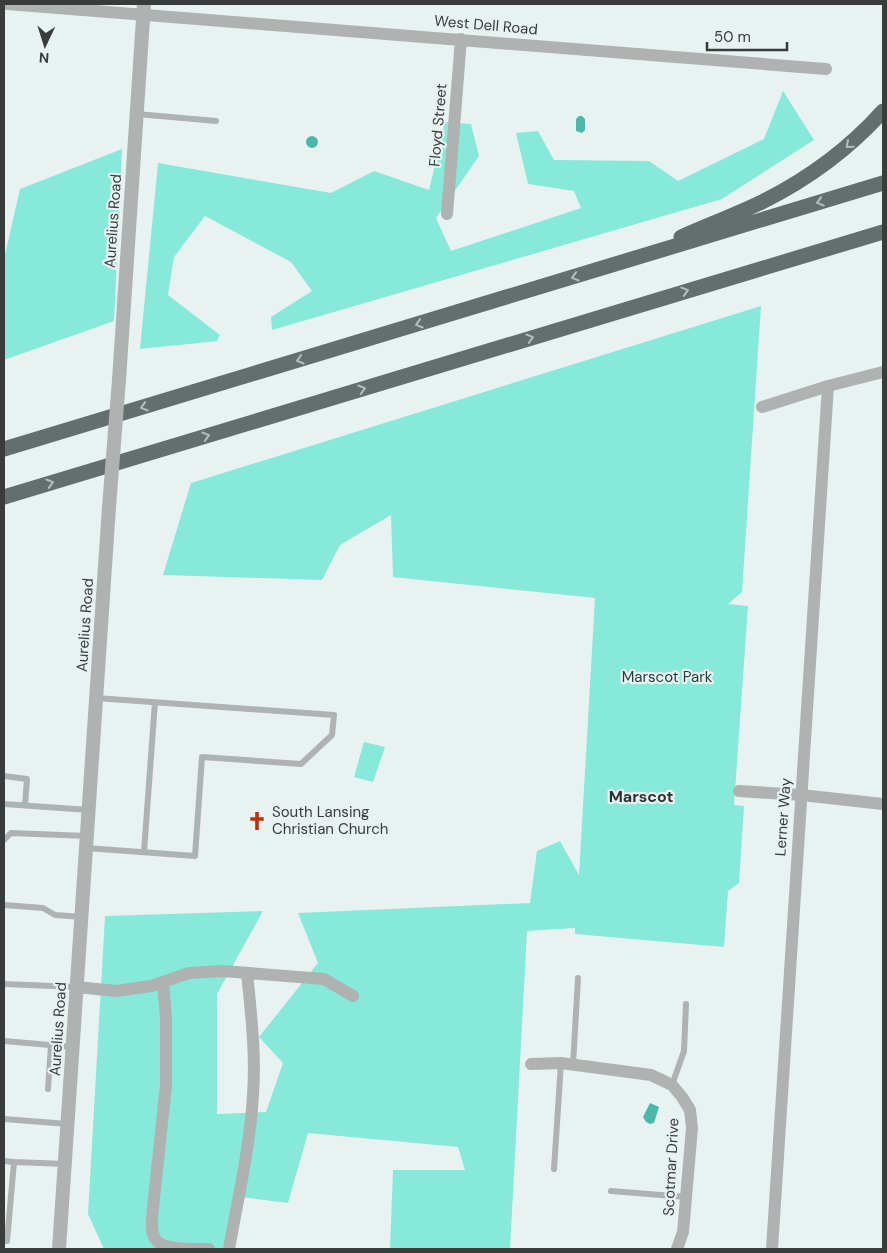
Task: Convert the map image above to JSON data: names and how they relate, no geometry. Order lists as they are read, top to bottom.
{
  "streets": {
    "street": [
      "West Dell Road",
      "Floyd Street",
      "Aurelius Road",
      "Lerner Way",
      "Scotmar Drive"
    ]
  },
  "crossings": [
    ["West Dell Road", "Floyd Street"],
    ["West Dell Road", "Aurelius Road"]
  ],
  "districts": ["Marscot"],
  "parks": ["Marscot Park"],
  "places": {
    "church": ["South Lansing Christian Church"]
  },
  "scale_bar": "50 m",
  "north": "bottom"
}
